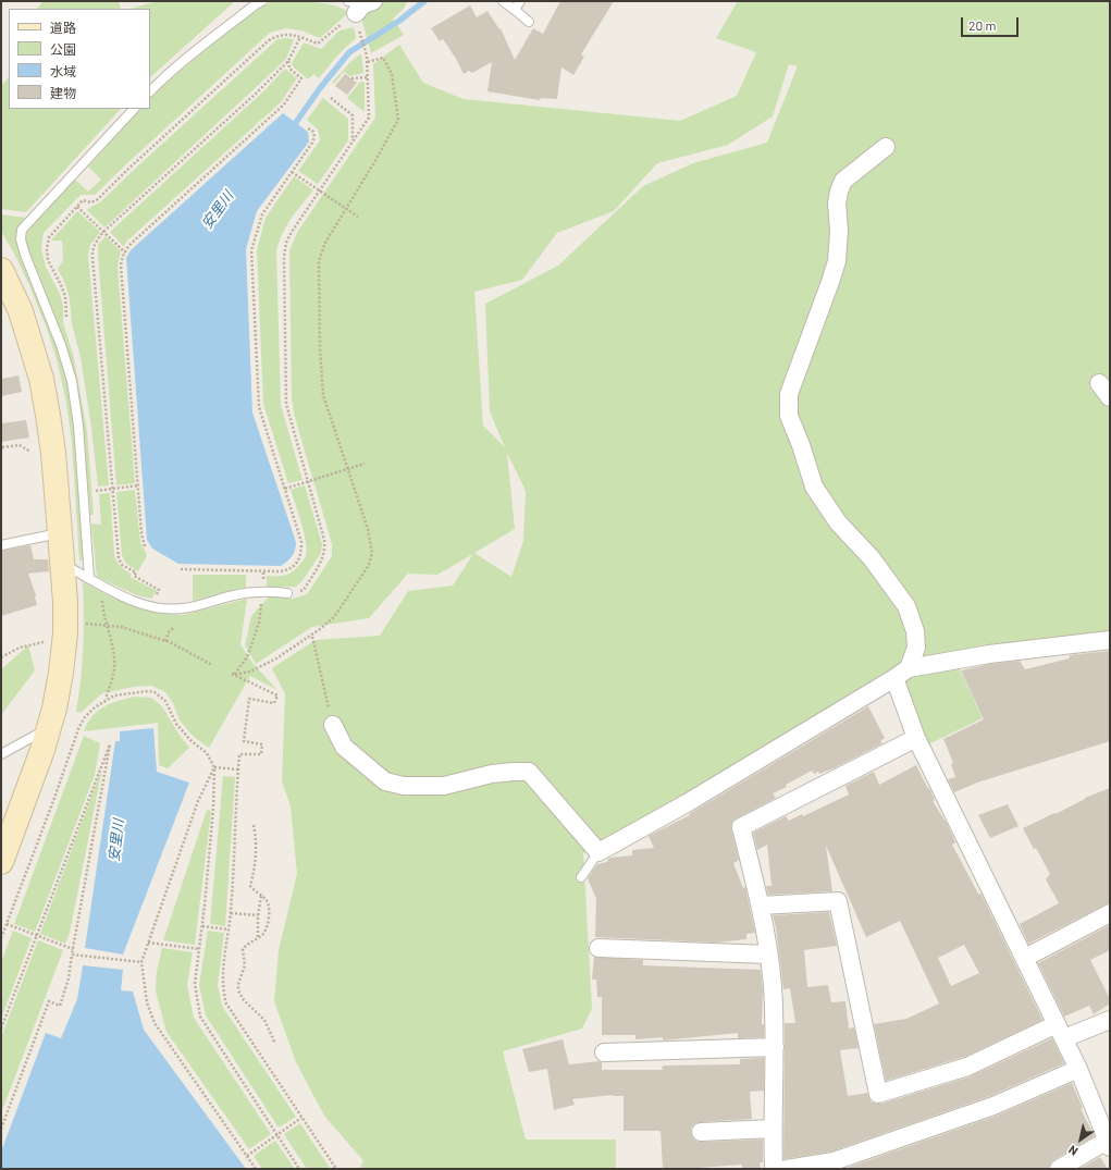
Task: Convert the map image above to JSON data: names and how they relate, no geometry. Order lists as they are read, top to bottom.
{
  "water": ["安里川"],
  "legend": [
    "道路",
    "公園",
    "水域",
    "建物"
  ],
  "scale_bar": "20 m",
  "north": "bottom left"
}
